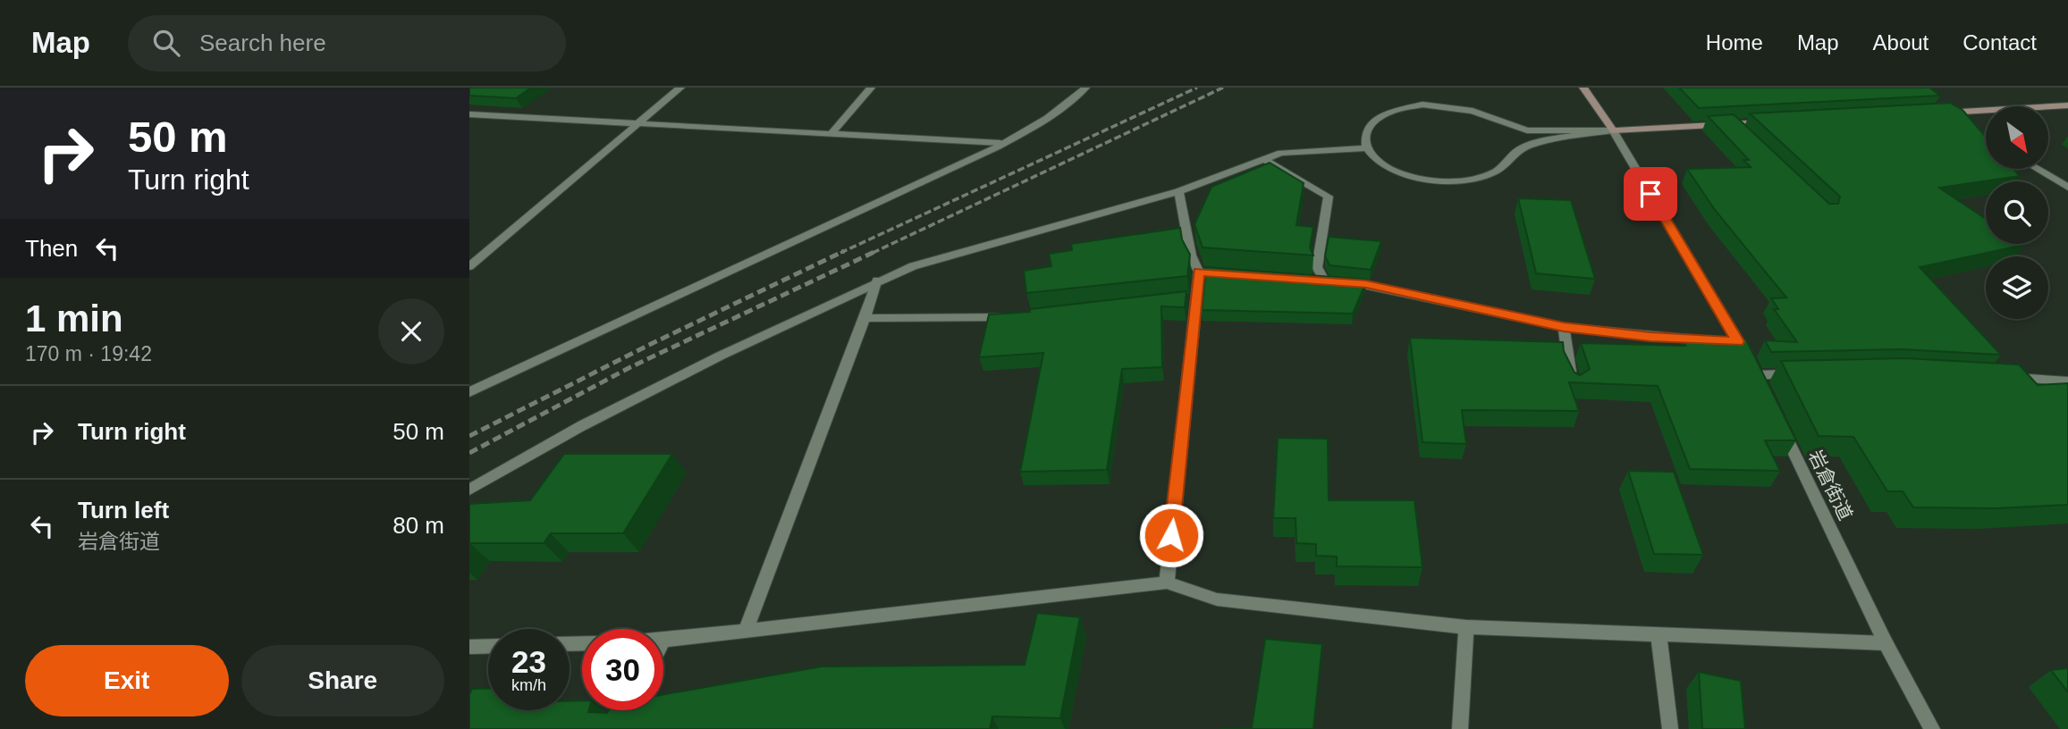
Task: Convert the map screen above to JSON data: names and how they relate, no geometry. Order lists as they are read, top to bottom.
{
  "streets": {
    "street": ["岩倉街道"]
  },
  "north": "bottom right",
  "page": {
    "header": "Map",
    "search": "Search here",
    "nav": [
      "Home",
      "Map",
      "About",
      "Contact"
    ],
    "turn": ["50 m", "Turn right"],
    "then": "Then",
    "heading": ["1 min", "170 m · 19:42"],
    "list": [
      {
        "name": "Turn right",
        "value": "50 m"
      },
      {
        "name": "Turn left",
        "note": "岩倉街道",
        "value": "80 m"
      }
    ],
    "speed": "23 km/h",
    "limit": "30",
    "buttons": ["Exit", "Share"]
  }
}
